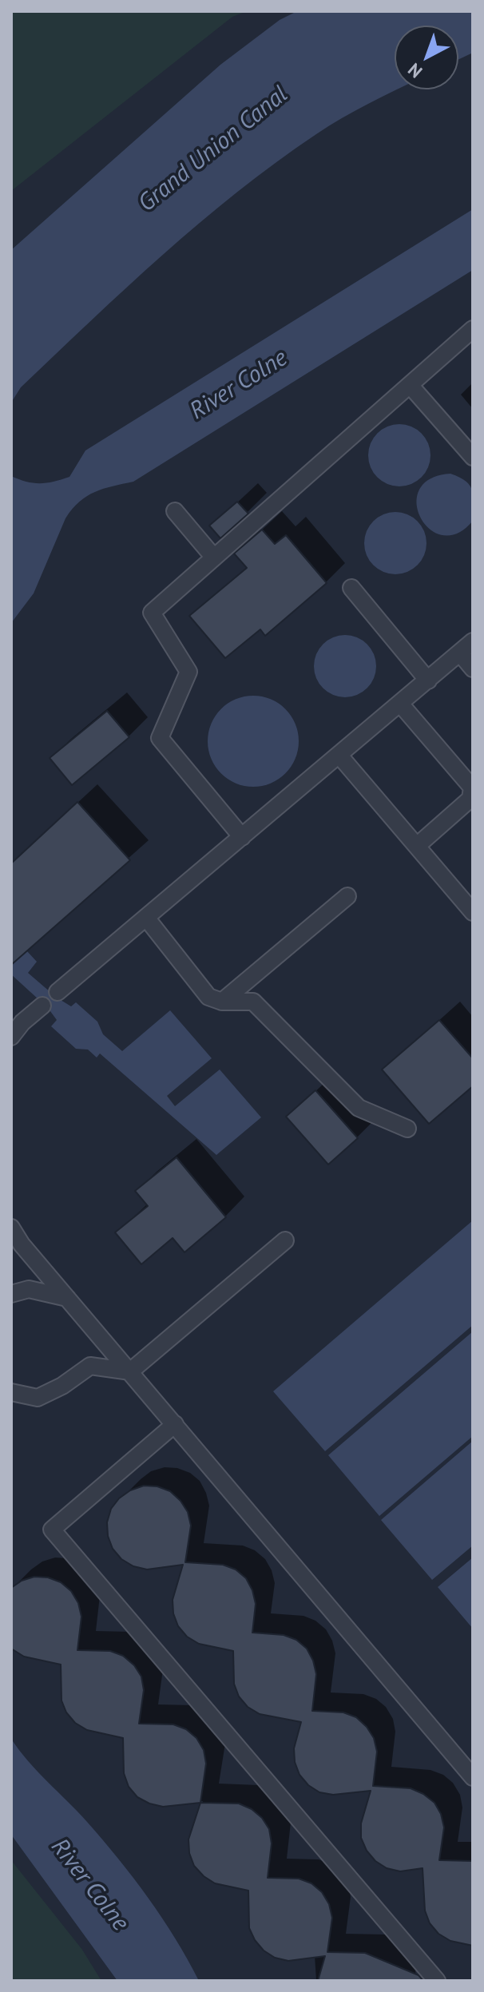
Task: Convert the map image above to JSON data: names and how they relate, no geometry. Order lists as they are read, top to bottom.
{
  "water": ["Grand Union Canal", "River Colne"],
  "north": "bottom left"
}
